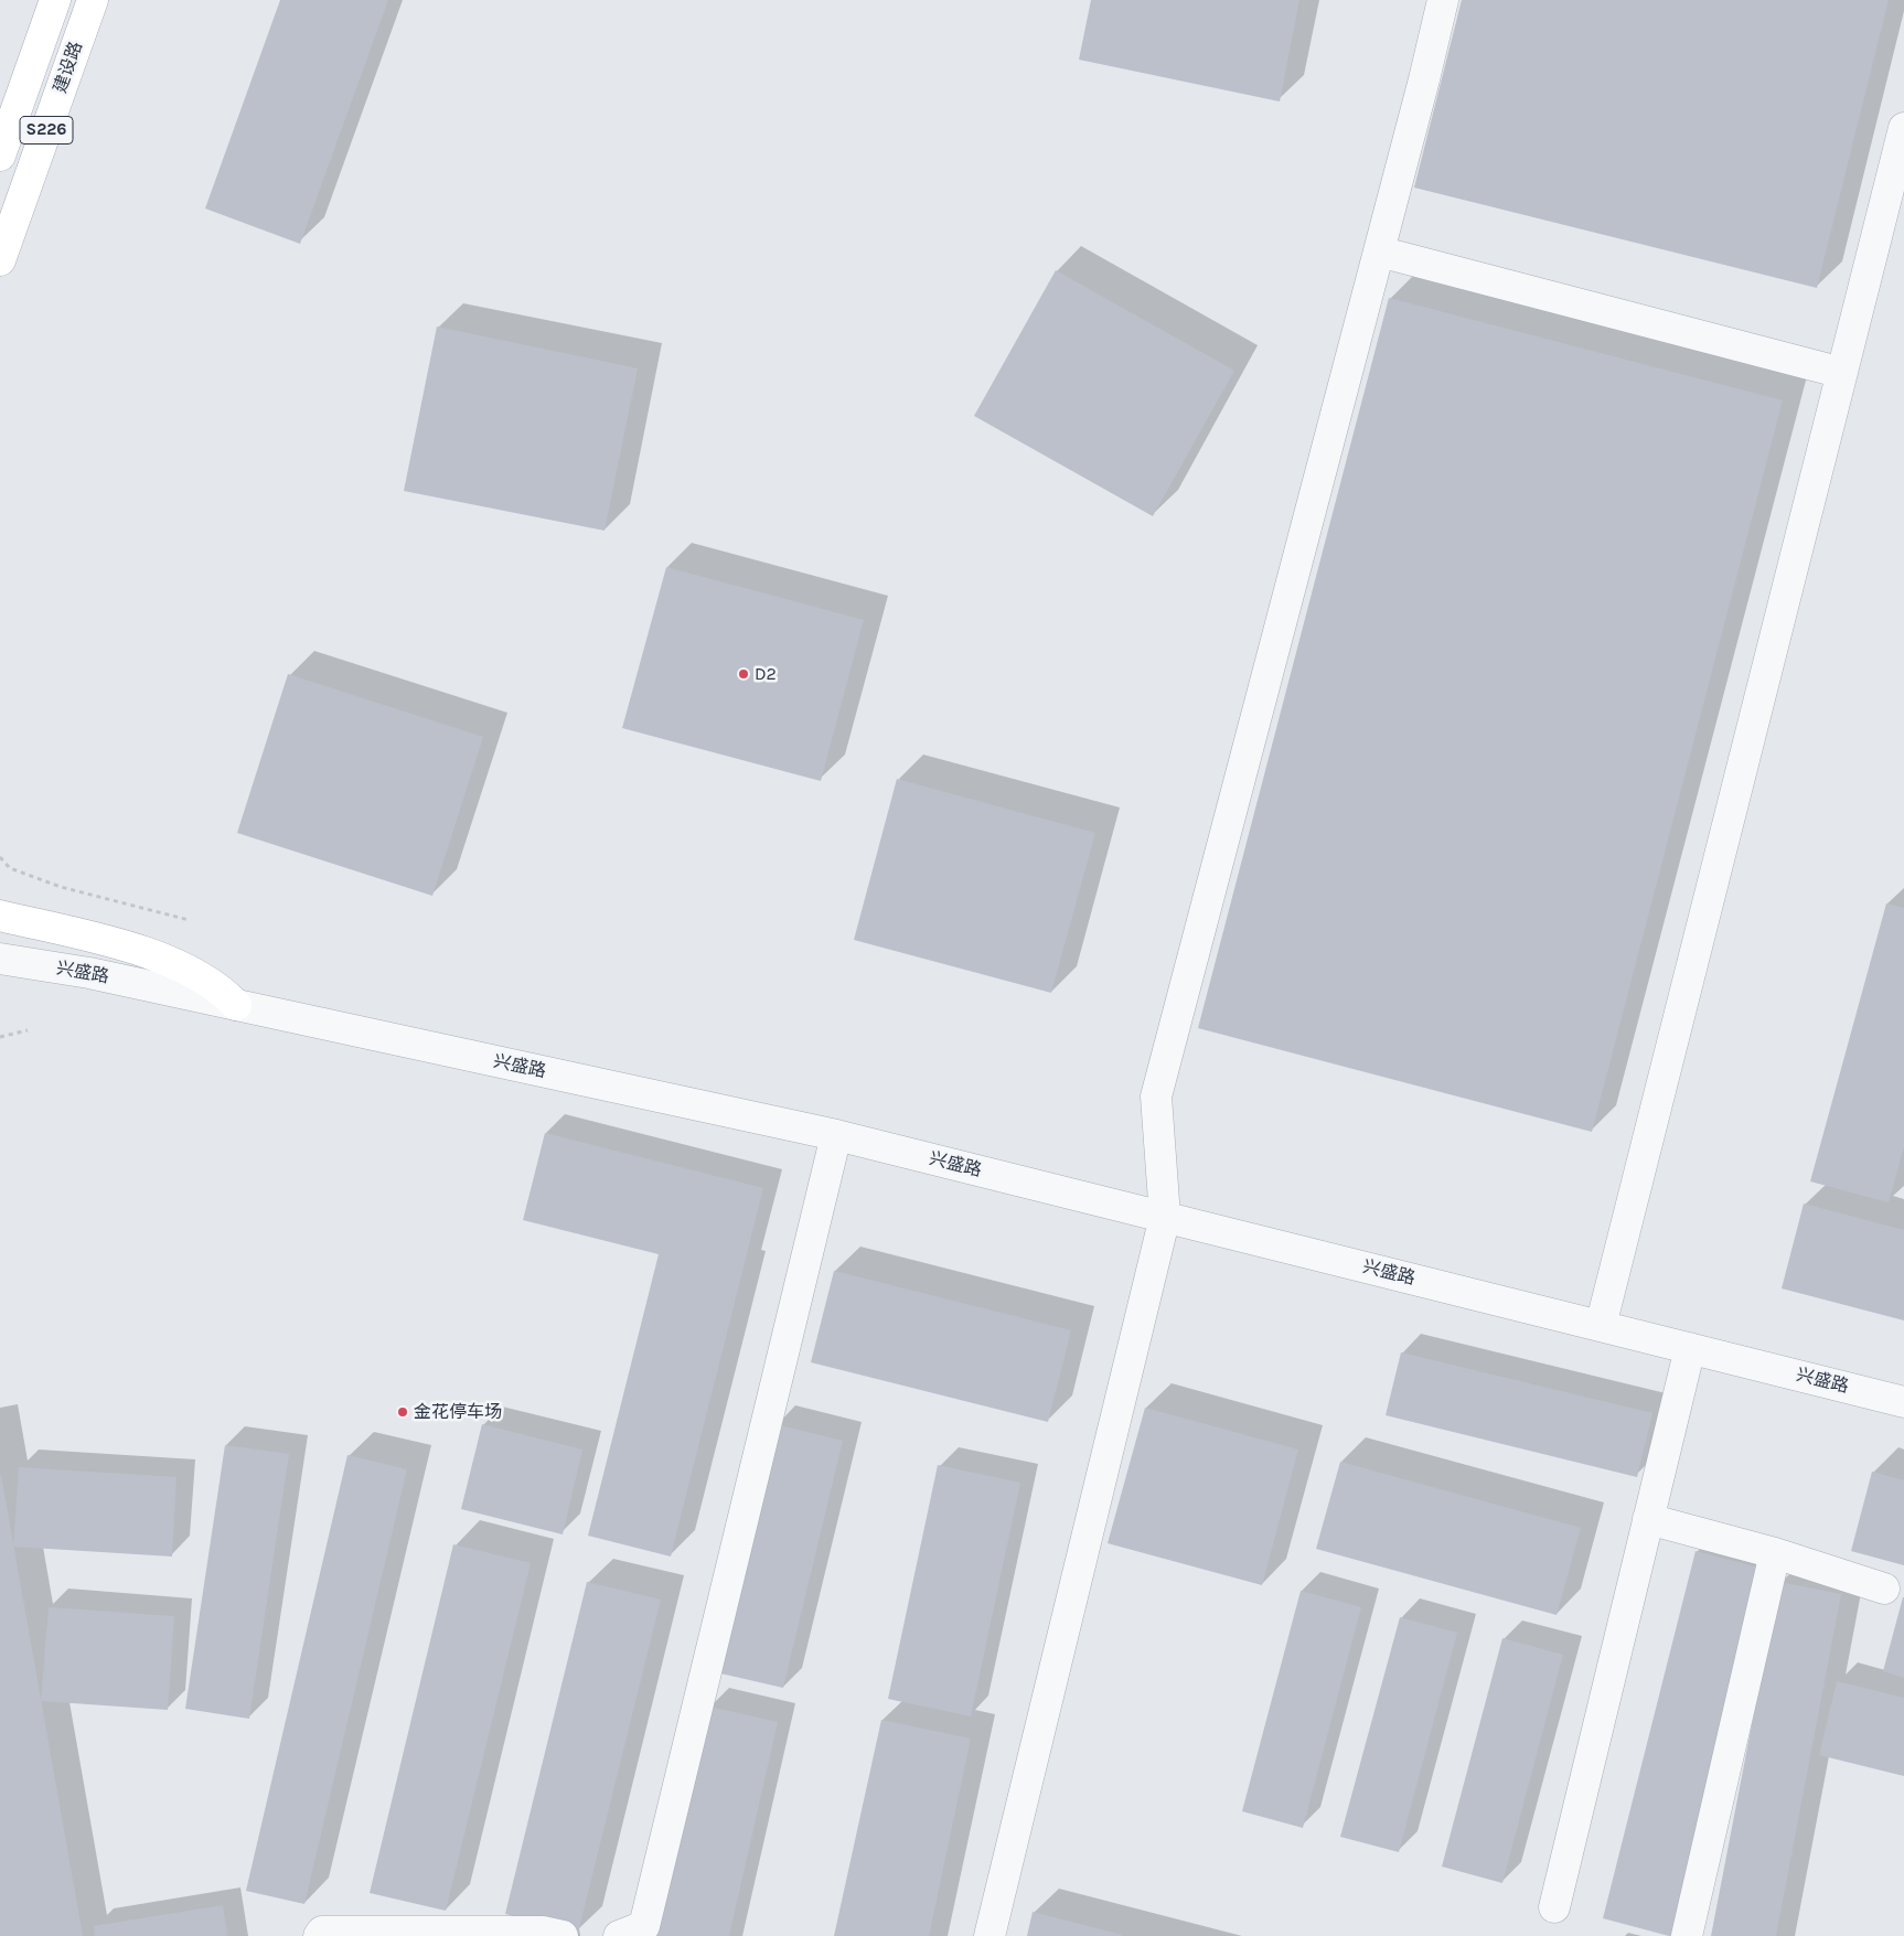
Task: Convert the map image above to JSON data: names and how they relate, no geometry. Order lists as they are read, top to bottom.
{
  "streets": {
    "main road": ["建设路", "S226"],
    "street": ["兴盛路"]
  },
  "places": ["D2", "金花停车场"]
}
